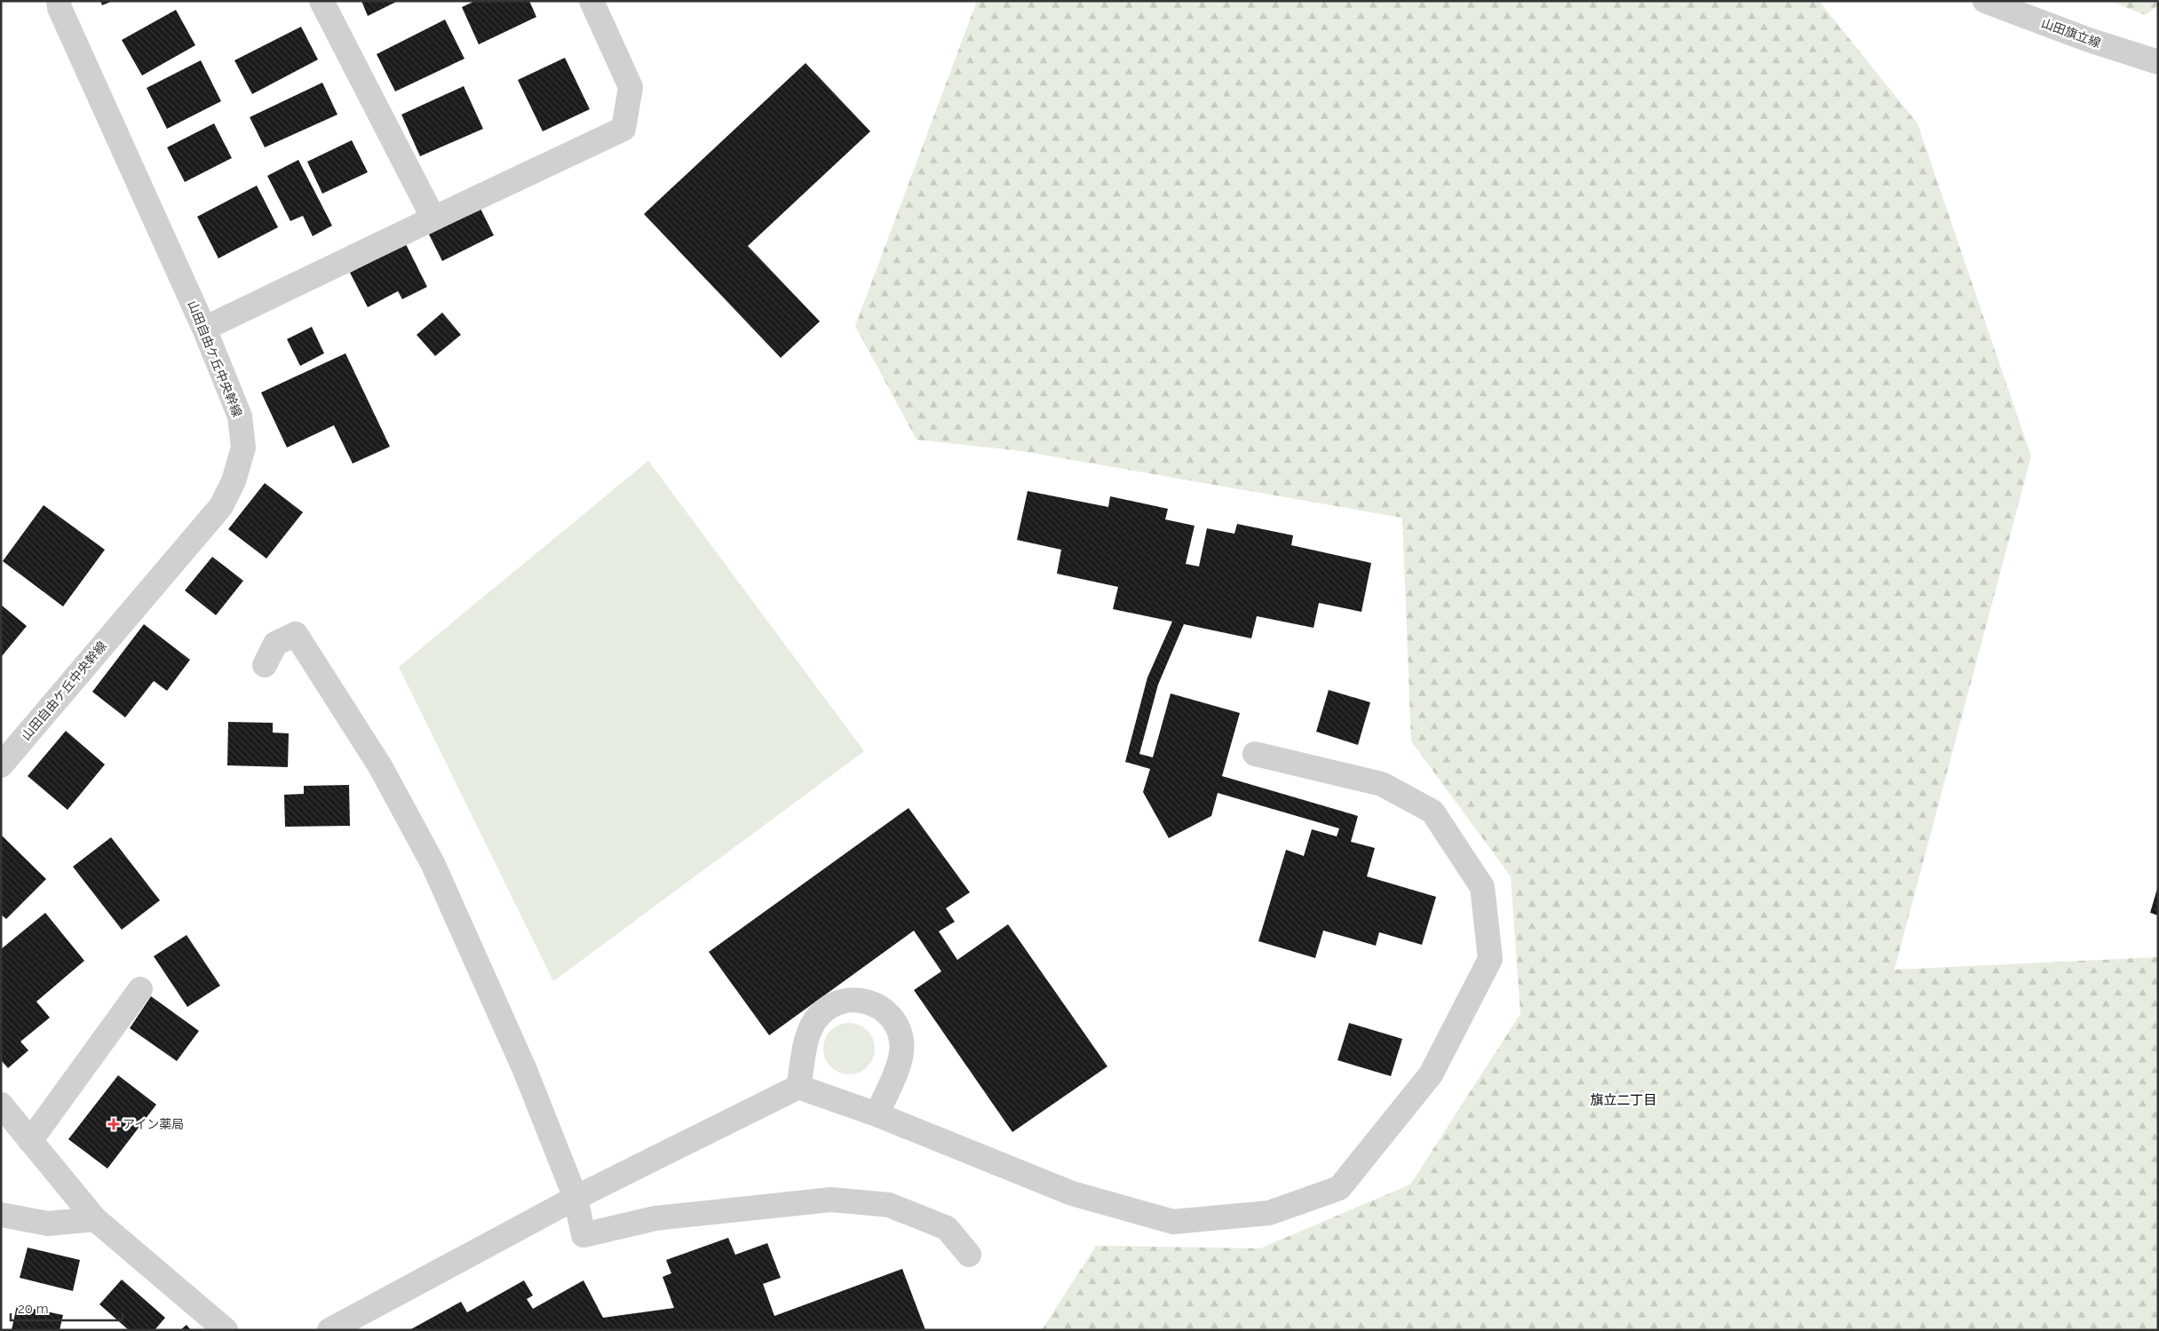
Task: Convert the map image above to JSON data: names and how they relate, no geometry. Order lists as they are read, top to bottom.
{
  "streets": {
    "street": ["山田旗立線", "山田自由ケ丘中央幹線"]
  },
  "districts": ["旗立二丁目"],
  "places": {
    "health": ["アイン薬局"]
  },
  "scale_bar": "20 m"
}
